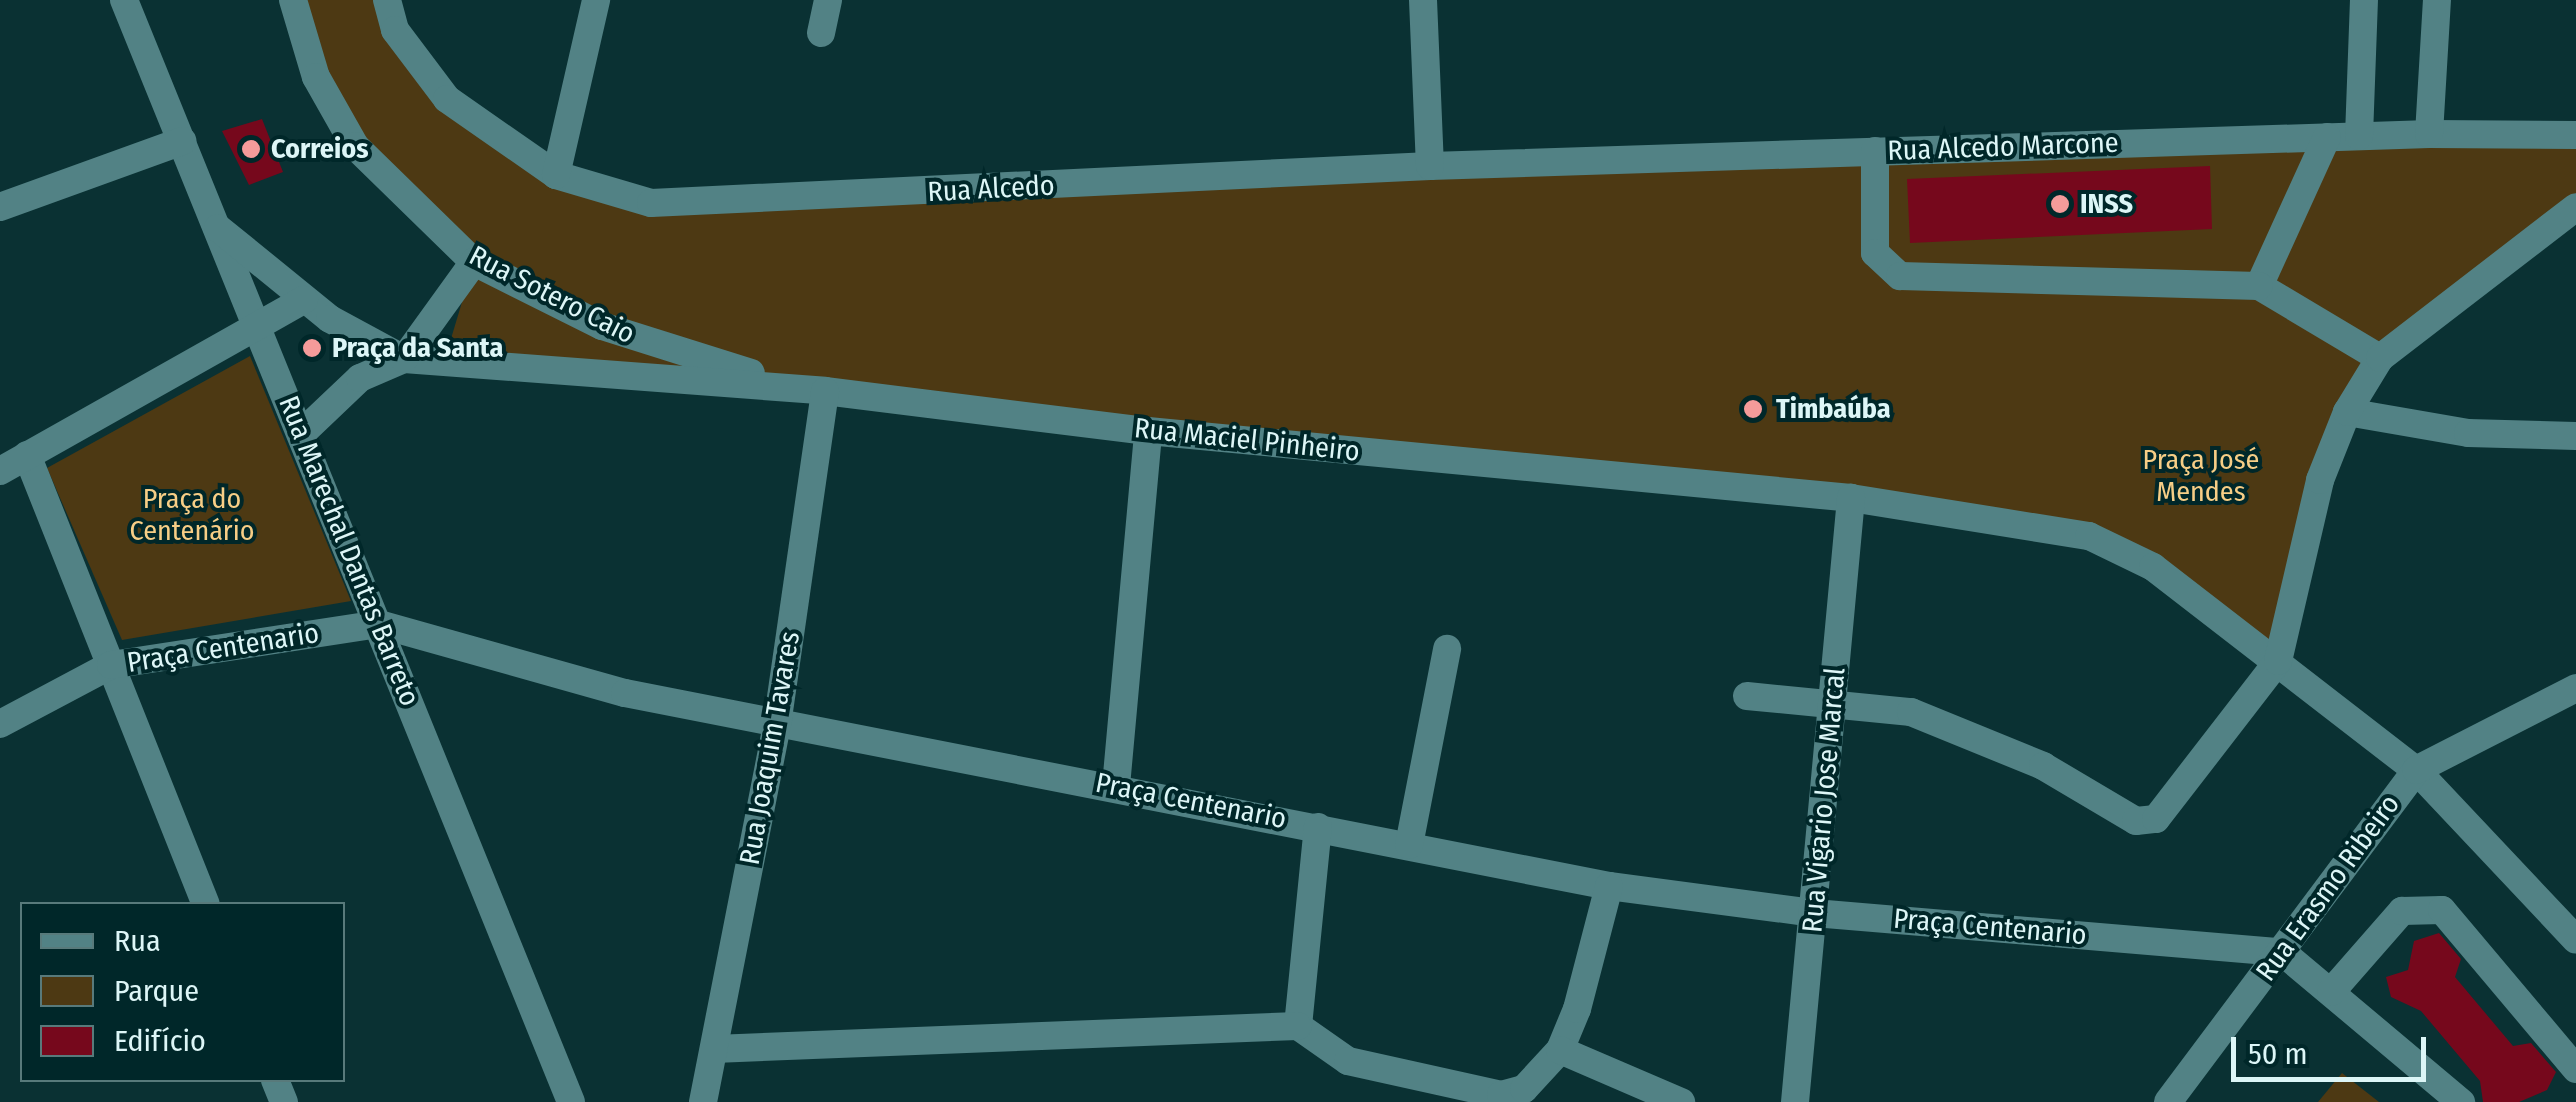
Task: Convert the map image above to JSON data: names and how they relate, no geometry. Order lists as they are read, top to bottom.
{
  "streets": {
    "street": [
      "Rua Alcedo Marcone",
      "Rua Alcedo",
      "Rua Sotero Caio",
      "Rua Maciel Pinheiro",
      "Rua Marechal Dantas Barreto",
      "Praça Centenario",
      "Rua Joaquim Tavares",
      "Rua Vigario Jose Marcal",
      "Rua Erasmo Ribeiro"
    ]
  },
  "crossings": [
    ["Rua Alcedo Marcone", "Rua Alcedo"],
    ["Rua Sotero Caio", "Rua Maciel Pinheiro"],
    ["Rua Sotero Caio", "Rua Joaquim Tavares"],
    ["Rua Maciel Pinheiro", "Rua Marechal Dantas Barreto"],
    ["Rua Maciel Pinheiro", "Rua Joaquim Tavares"],
    ["Rua Maciel Pinheiro", "Rua Vigario Jose Marcal"],
    ["Rua Maciel Pinheiro", "Rua Erasmo Ribeiro"],
    ["Rua Marechal Dantas Barreto", "Praça Centenario"],
    ["Praça Centenario", "Rua Joaquim Tavares"],
    ["Praça Centenario", "Rua Vigario Jose Marcal"],
    ["Praça Centenario", "Rua Erasmo Ribeiro"]
  ],
  "parks": ["Praça José Mendes", "Praça do Centenário"],
  "places": [
    "Correios",
    "INSS",
    "Praça da Santa",
    "Timbaúba"
  ],
  "legend": ["Rua", "Parque", "Edifício"],
  "scale_bar": "50 m"
}
